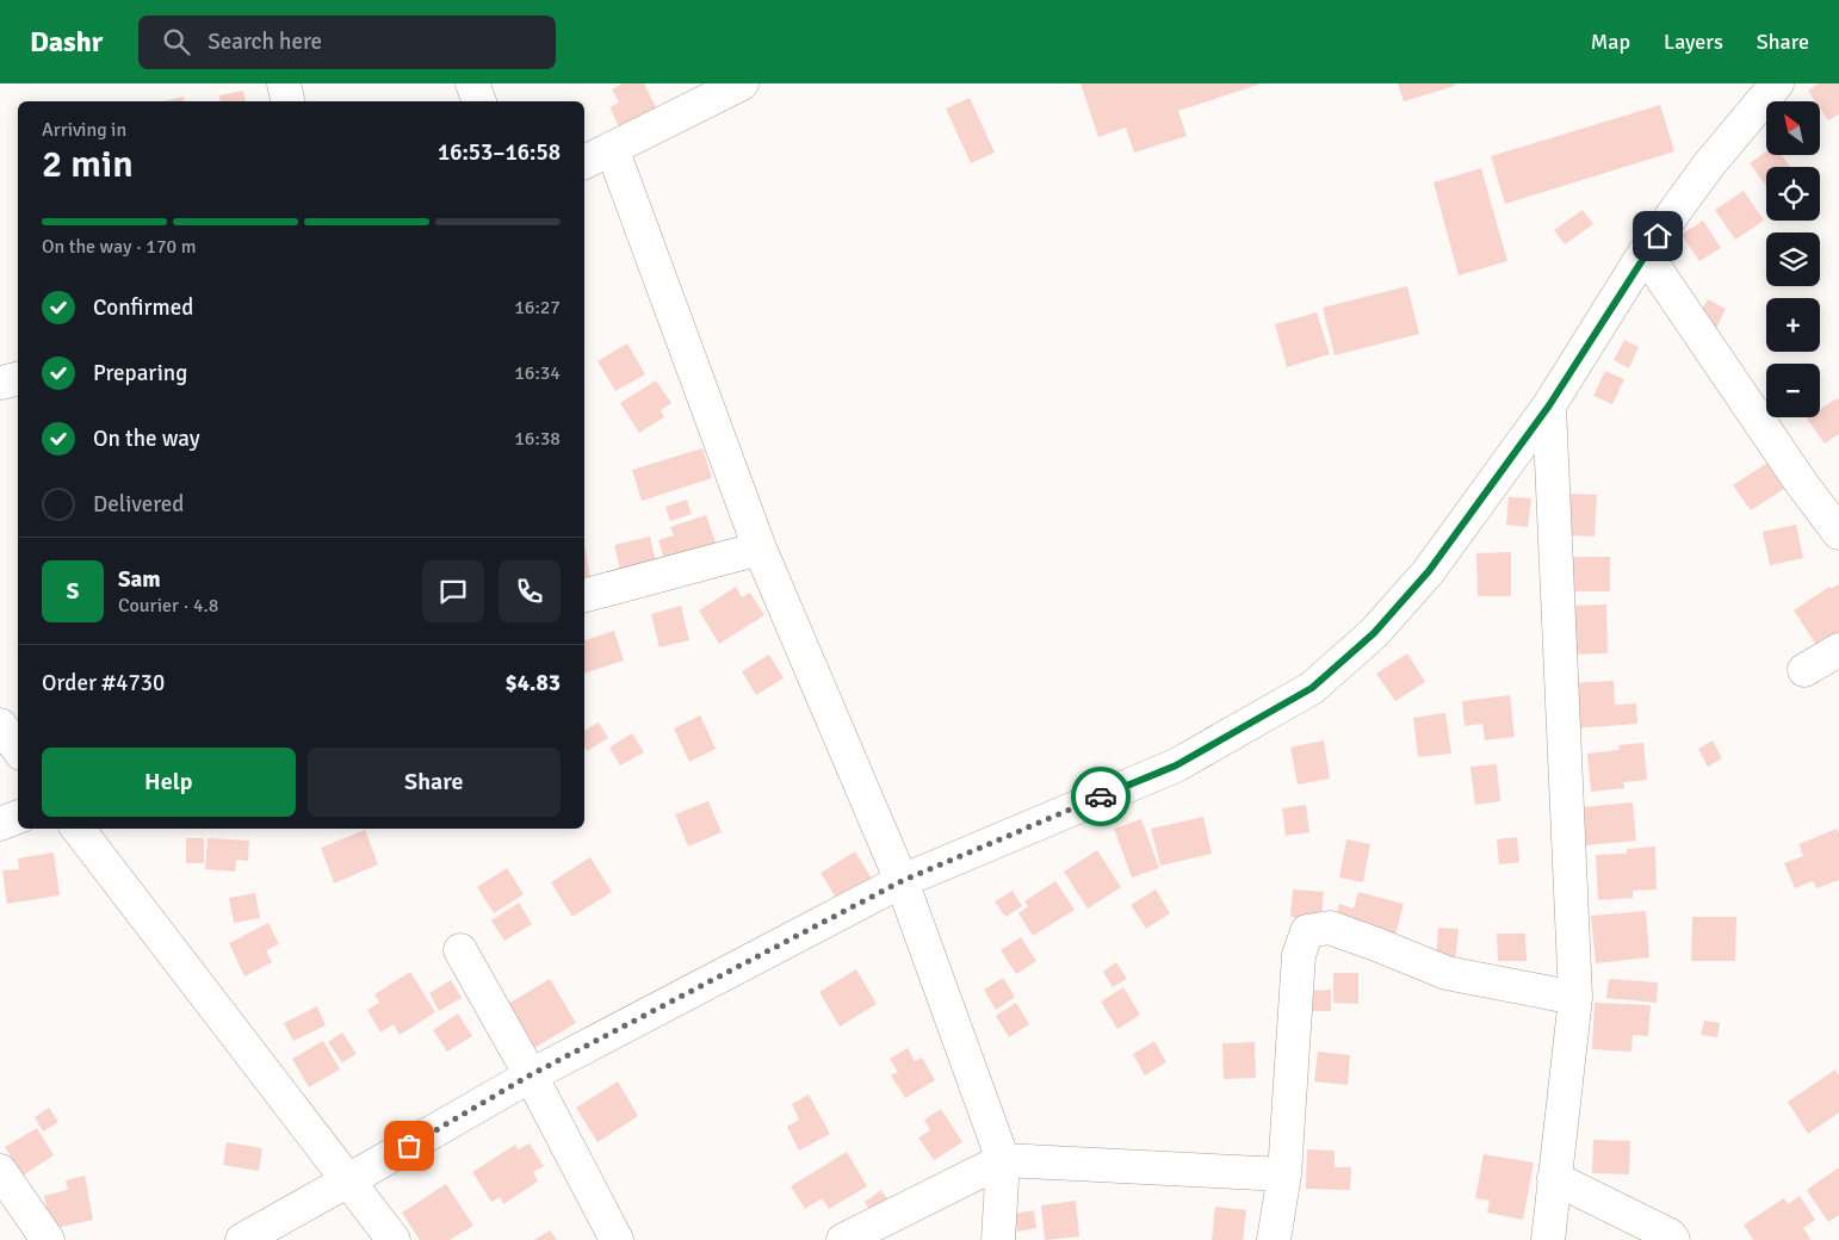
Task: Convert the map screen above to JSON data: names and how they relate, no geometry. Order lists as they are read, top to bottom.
{
  "north": "top left",
  "page": {
    "header": "Dashr",
    "search": "Search here",
    "nav": ["Map", "Layers", "Share"],
    "map_buttons": ["+", "−"],
    "heading": ["2 min", "Arriving in", "16:53–16:58"],
    "panel": [
      "Sam",
      "Courier · 4.8",
      "Order #4730",
      "$4.83"
    ],
    "bar": "On the way · 170 m",
    "list": [
      ["Confirmed", "16:27"],
      ["Preparing", "16:34"],
      ["On the way", "16:38"],
      "Delivered"
    ],
    "round": "S",
    "buttons": ["Help", "Share"]
  }
}
